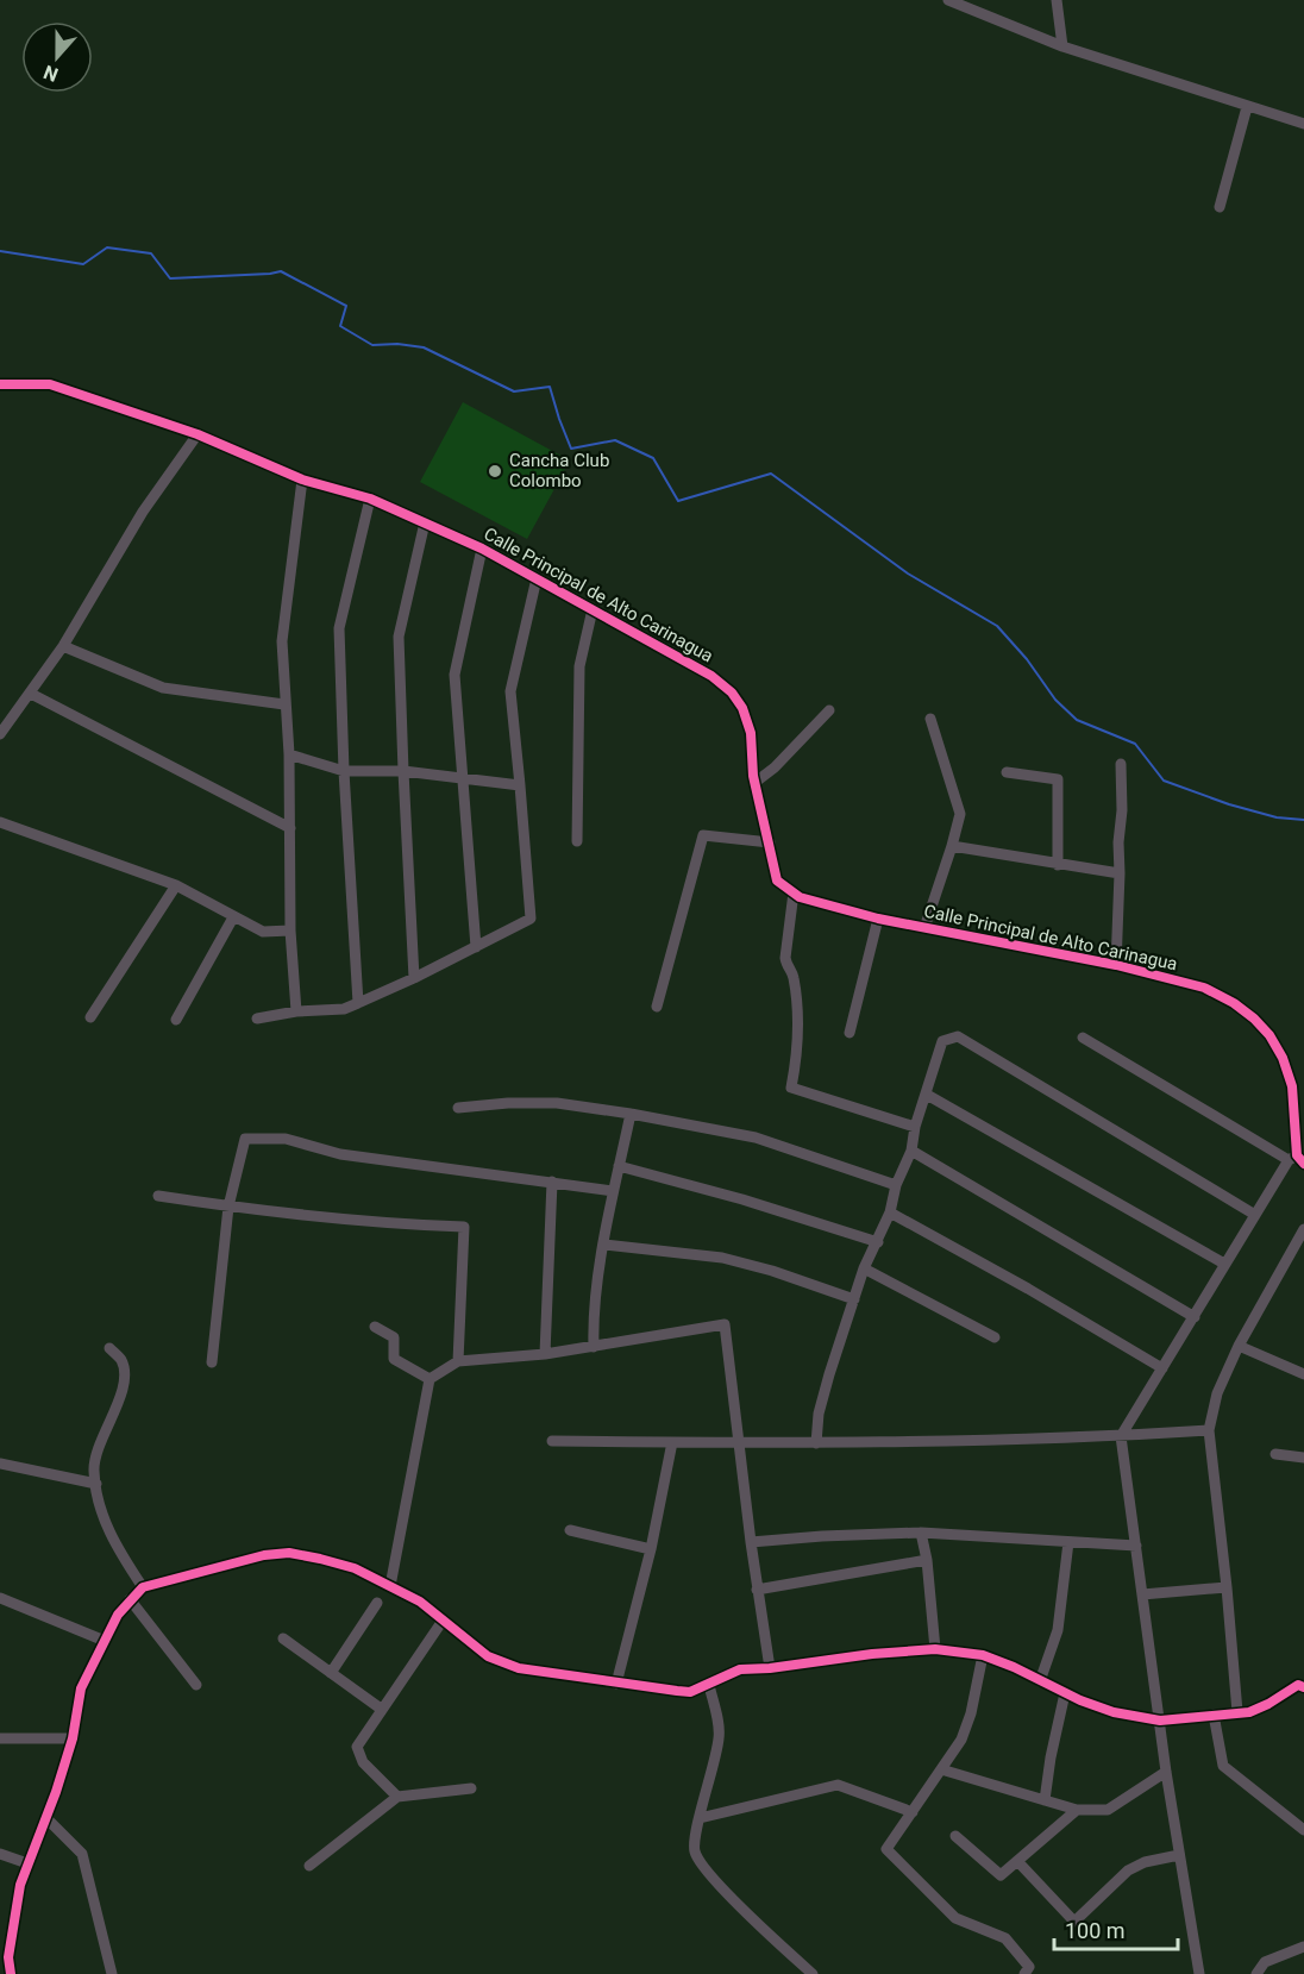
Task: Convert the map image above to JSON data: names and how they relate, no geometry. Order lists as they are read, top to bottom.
{
  "streets": {
    "street": ["Calle Principal de Alto Carinagua"]
  },
  "places": ["Cancha Club Colombo"],
  "scale_bar": "100 m",
  "north": "bottom"
}
